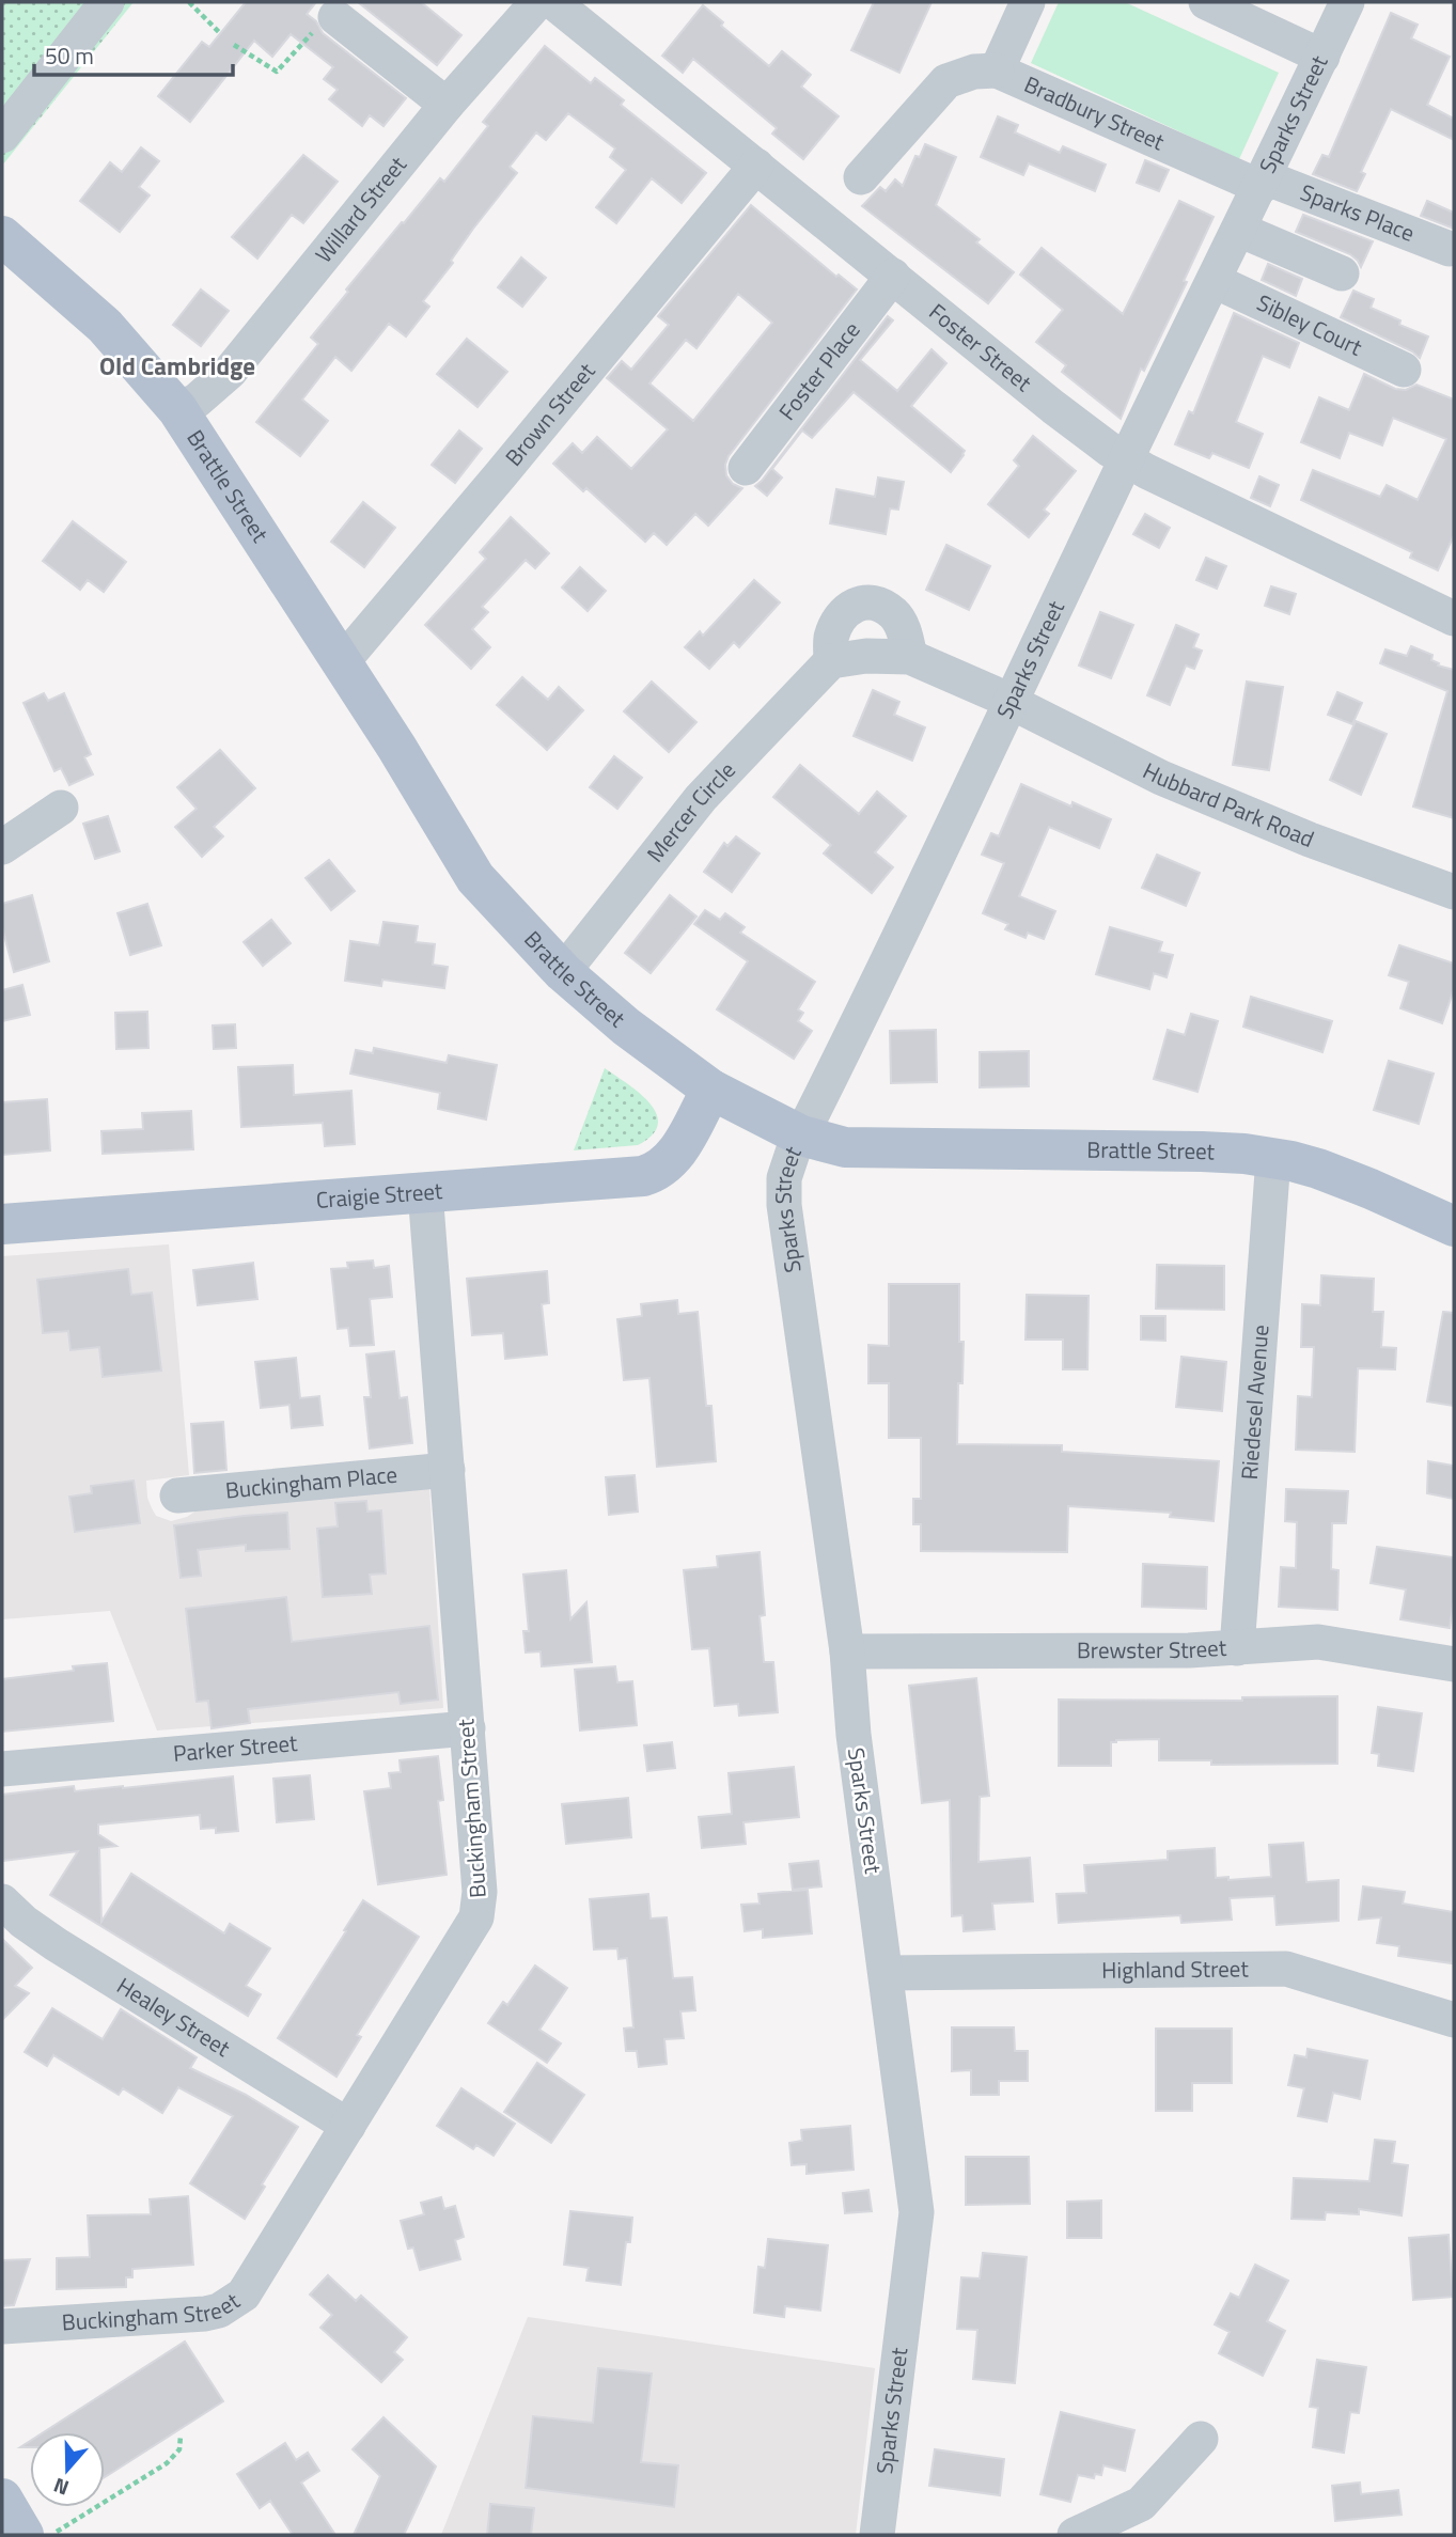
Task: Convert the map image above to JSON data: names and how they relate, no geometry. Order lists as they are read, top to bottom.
{
  "streets": {
    "main road": ["Brattle Street", "Craigie Street"],
    "street": [
      "Bradbury Street",
      "Sparks Street",
      "Willard Street",
      "Sparks Place",
      "Sibley Court",
      "Foster Street",
      "Foster Place",
      "Brown Street",
      "Hubbard Park Road",
      "Mercer Circle",
      "Riedesel Avenue",
      "Buckingham Place",
      "Brewster Street",
      "Parker Street",
      "Buckingham Street",
      "Highland Street",
      "Healey Street"
    ]
  },
  "crossings": [
    ["Bradbury Street", "Sparks Street"],
    ["Bradbury Street", "Sparks Place"],
    ["Sparks Street", "Sparks Place"],
    ["Sparks Street", "Sibley Court"],
    ["Sparks Street", "Foster Street"],
    ["Sparks Street", "Brattle Street"],
    ["Sparks Street", "Hubbard Park Road"],
    ["Sparks Street", "Brewster Street"],
    ["Sparks Street", "Highland Street"],
    ["Willard Street", "Brattle Street"],
    ["Foster Street", "Foster Place"],
    ["Foster Street", "Brown Street"],
    ["Brown Street", "Brattle Street"],
    ["Brattle Street", "Mercer Circle"],
    ["Brattle Street", "Craigie Street"],
    ["Brattle Street", "Riedesel Avenue"],
    ["Craigie Street", "Buckingham Street"],
    ["Riedesel Avenue", "Brewster Street"],
    ["Buckingham Place", "Buckingham Street"],
    ["Parker Street", "Buckingham Street"],
    ["Buckingham Street", "Healey Street"]
  ],
  "districts": ["Old Cambridge"],
  "scale_bar": "50 m",
  "north": "bottom"
}
